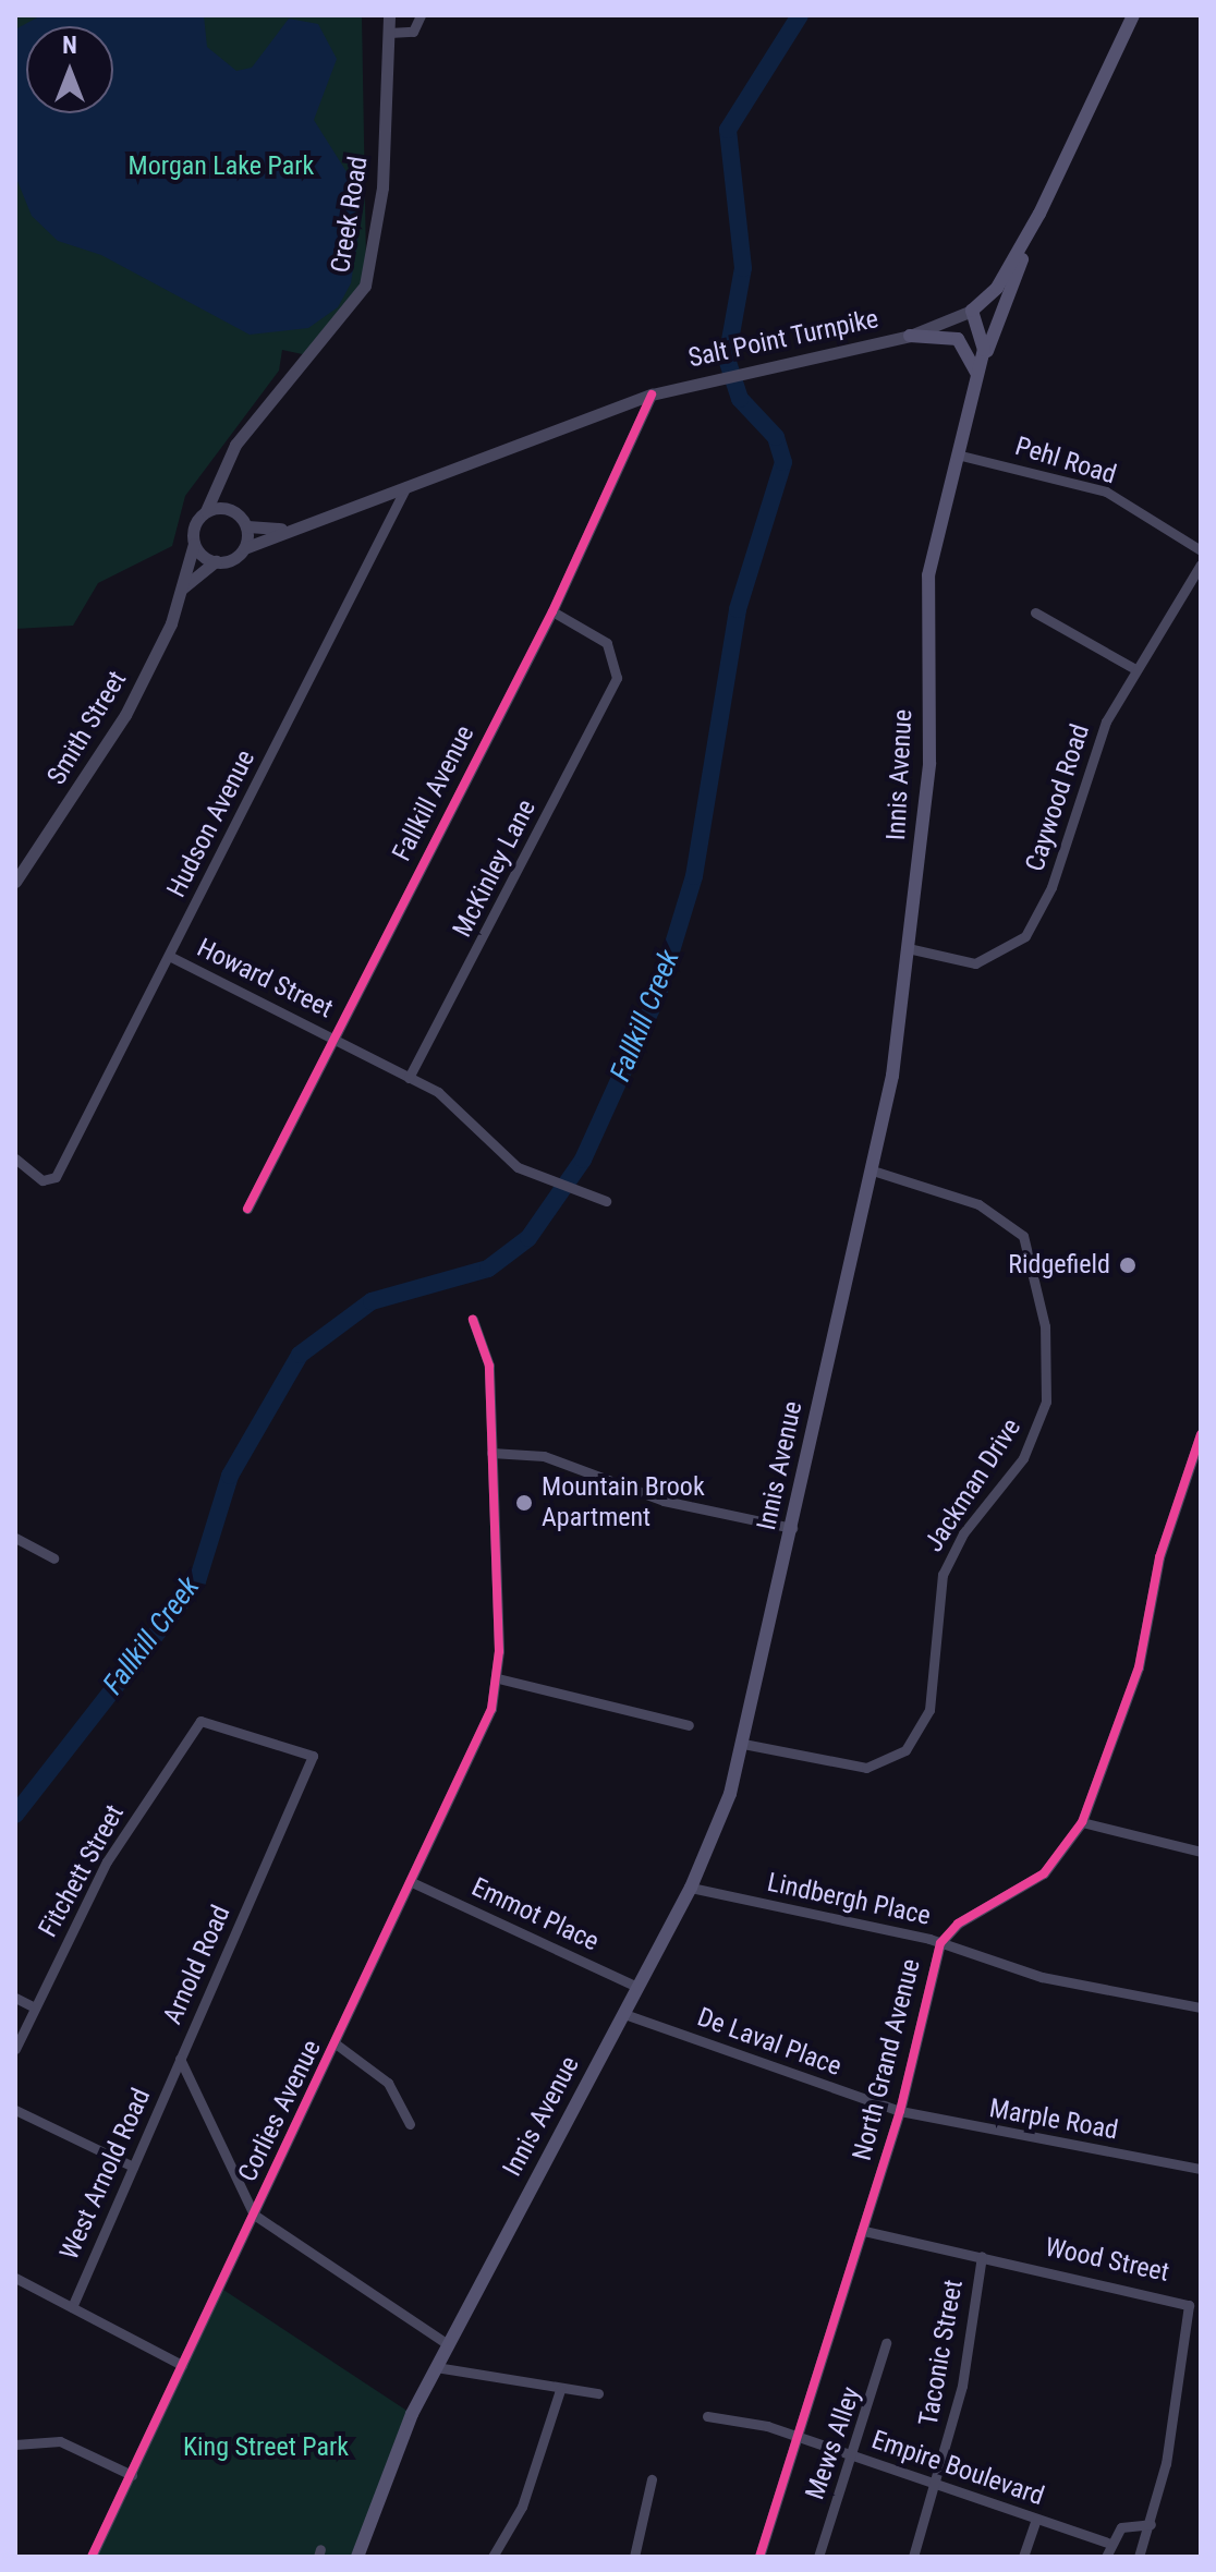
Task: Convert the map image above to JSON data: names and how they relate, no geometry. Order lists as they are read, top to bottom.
{
  "streets": {
    "main road": ["Salt Point Turnpike", "Innis Avenue"],
    "street": [
      "Creek Road",
      "Pehl Road",
      "Smith Street",
      "Fallkill Avenue",
      "Caywood Road",
      "Hudson Avenue",
      "McKinley Lane",
      "Howard Street",
      "Jackman Drive",
      "Fitchett Street",
      "Lindbergh Place",
      "Emmot Place",
      "Arnold Road",
      "De Laval Place",
      "North Grand Avenue",
      "Corlies Avenue",
      "Marple Road",
      "West Arnold Road",
      "Wood Street",
      "Taconic Street",
      "Mews Alley",
      "Empire Boulevard"
    ]
  },
  "crossings": [
    ["Creek Road", "Salt Point Turnpike"],
    ["Creek Road", "Smith Street"],
    ["Salt Point Turnpike", "Smith Street"],
    ["Salt Point Turnpike", "Innis Avenue"],
    ["Salt Point Turnpike", "Fallkill Avenue"],
    ["Salt Point Turnpike", "Hudson Avenue"],
    ["Pehl Road", "Innis Avenue"],
    ["Innis Avenue", "Caywood Road"],
    ["Innis Avenue", "Jackman Drive"],
    ["Innis Avenue", "Lindbergh Place"],
    ["Innis Avenue", "Emmot Place"],
    ["Innis Avenue", "De Laval Place"],
    ["Fallkill Avenue", "McKinley Lane"],
    ["Fallkill Avenue", "Howard Street"],
    ["Hudson Avenue", "Howard Street"],
    ["McKinley Lane", "Howard Street"],
    ["Fitchett Street", "Arnold Road"],
    ["Lindbergh Place", "North Grand Avenue"],
    ["Emmot Place", "Corlies Avenue"],
    ["Arnold Road", "Corlies Avenue"],
    ["Arnold Road", "West Arnold Road"],
    ["De Laval Place", "North Grand Avenue"],
    ["De Laval Place", "Marple Road"],
    ["North Grand Avenue", "Marple Road"],
    ["North Grand Avenue", "Wood Street"],
    ["North Grand Avenue", "Empire Boulevard"],
    ["Wood Street", "Taconic Street"],
    ["Taconic Street", "Empire Boulevard"],
    ["Mews Alley", "Empire Boulevard"]
  ],
  "water": ["Fallkill Creek"],
  "parks": ["Morgan Lake Park", "King Street Park"],
  "places": ["Ridgefield", "Mountain Brook Apartment"],
  "north": "top"
}
